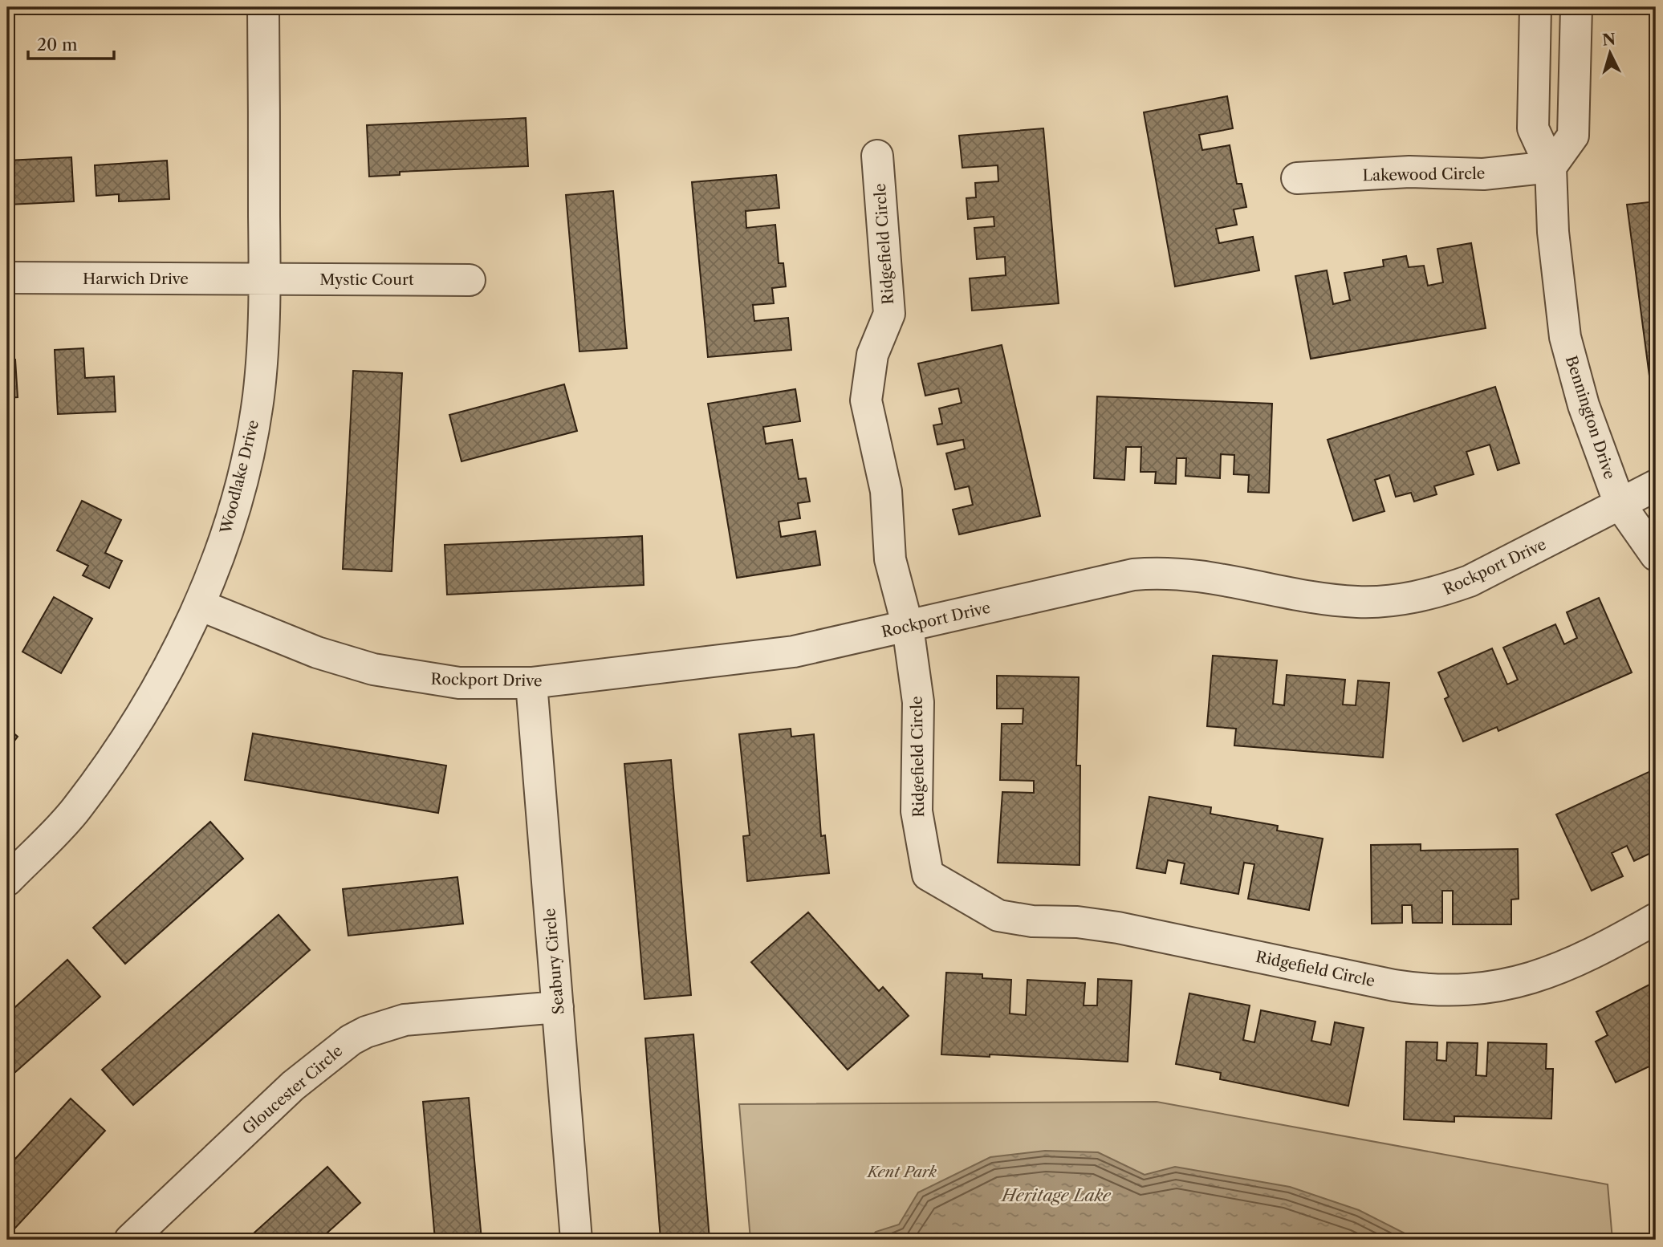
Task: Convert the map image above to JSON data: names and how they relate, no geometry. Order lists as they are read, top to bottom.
{
  "streets": {
    "street": [
      "Lakewood Circle",
      "Ridgefield Circle",
      "Harwich Drive",
      "Mystic Court",
      "Bennington Drive",
      "Woodlake Drive",
      "Rockport Drive",
      "Seabury Circle",
      "Gloucester Circle"
    ]
  },
  "crossings": [
    ["Lakewood Circle", "Bennington Drive"],
    ["Ridgefield Circle", "Rockport Drive"],
    ["Harwich Drive", "Mystic Court"],
    ["Harwich Drive", "Woodlake Drive"],
    ["Mystic Court", "Woodlake Drive"],
    ["Bennington Drive", "Rockport Drive"],
    ["Woodlake Drive", "Rockport Drive"],
    ["Rockport Drive", "Seabury Circle"],
    ["Seabury Circle", "Gloucester Circle"]
  ],
  "water": ["Heritage Lake"],
  "parks": ["Kent Park"],
  "scale_bar": "20 m",
  "north": "top"
}
